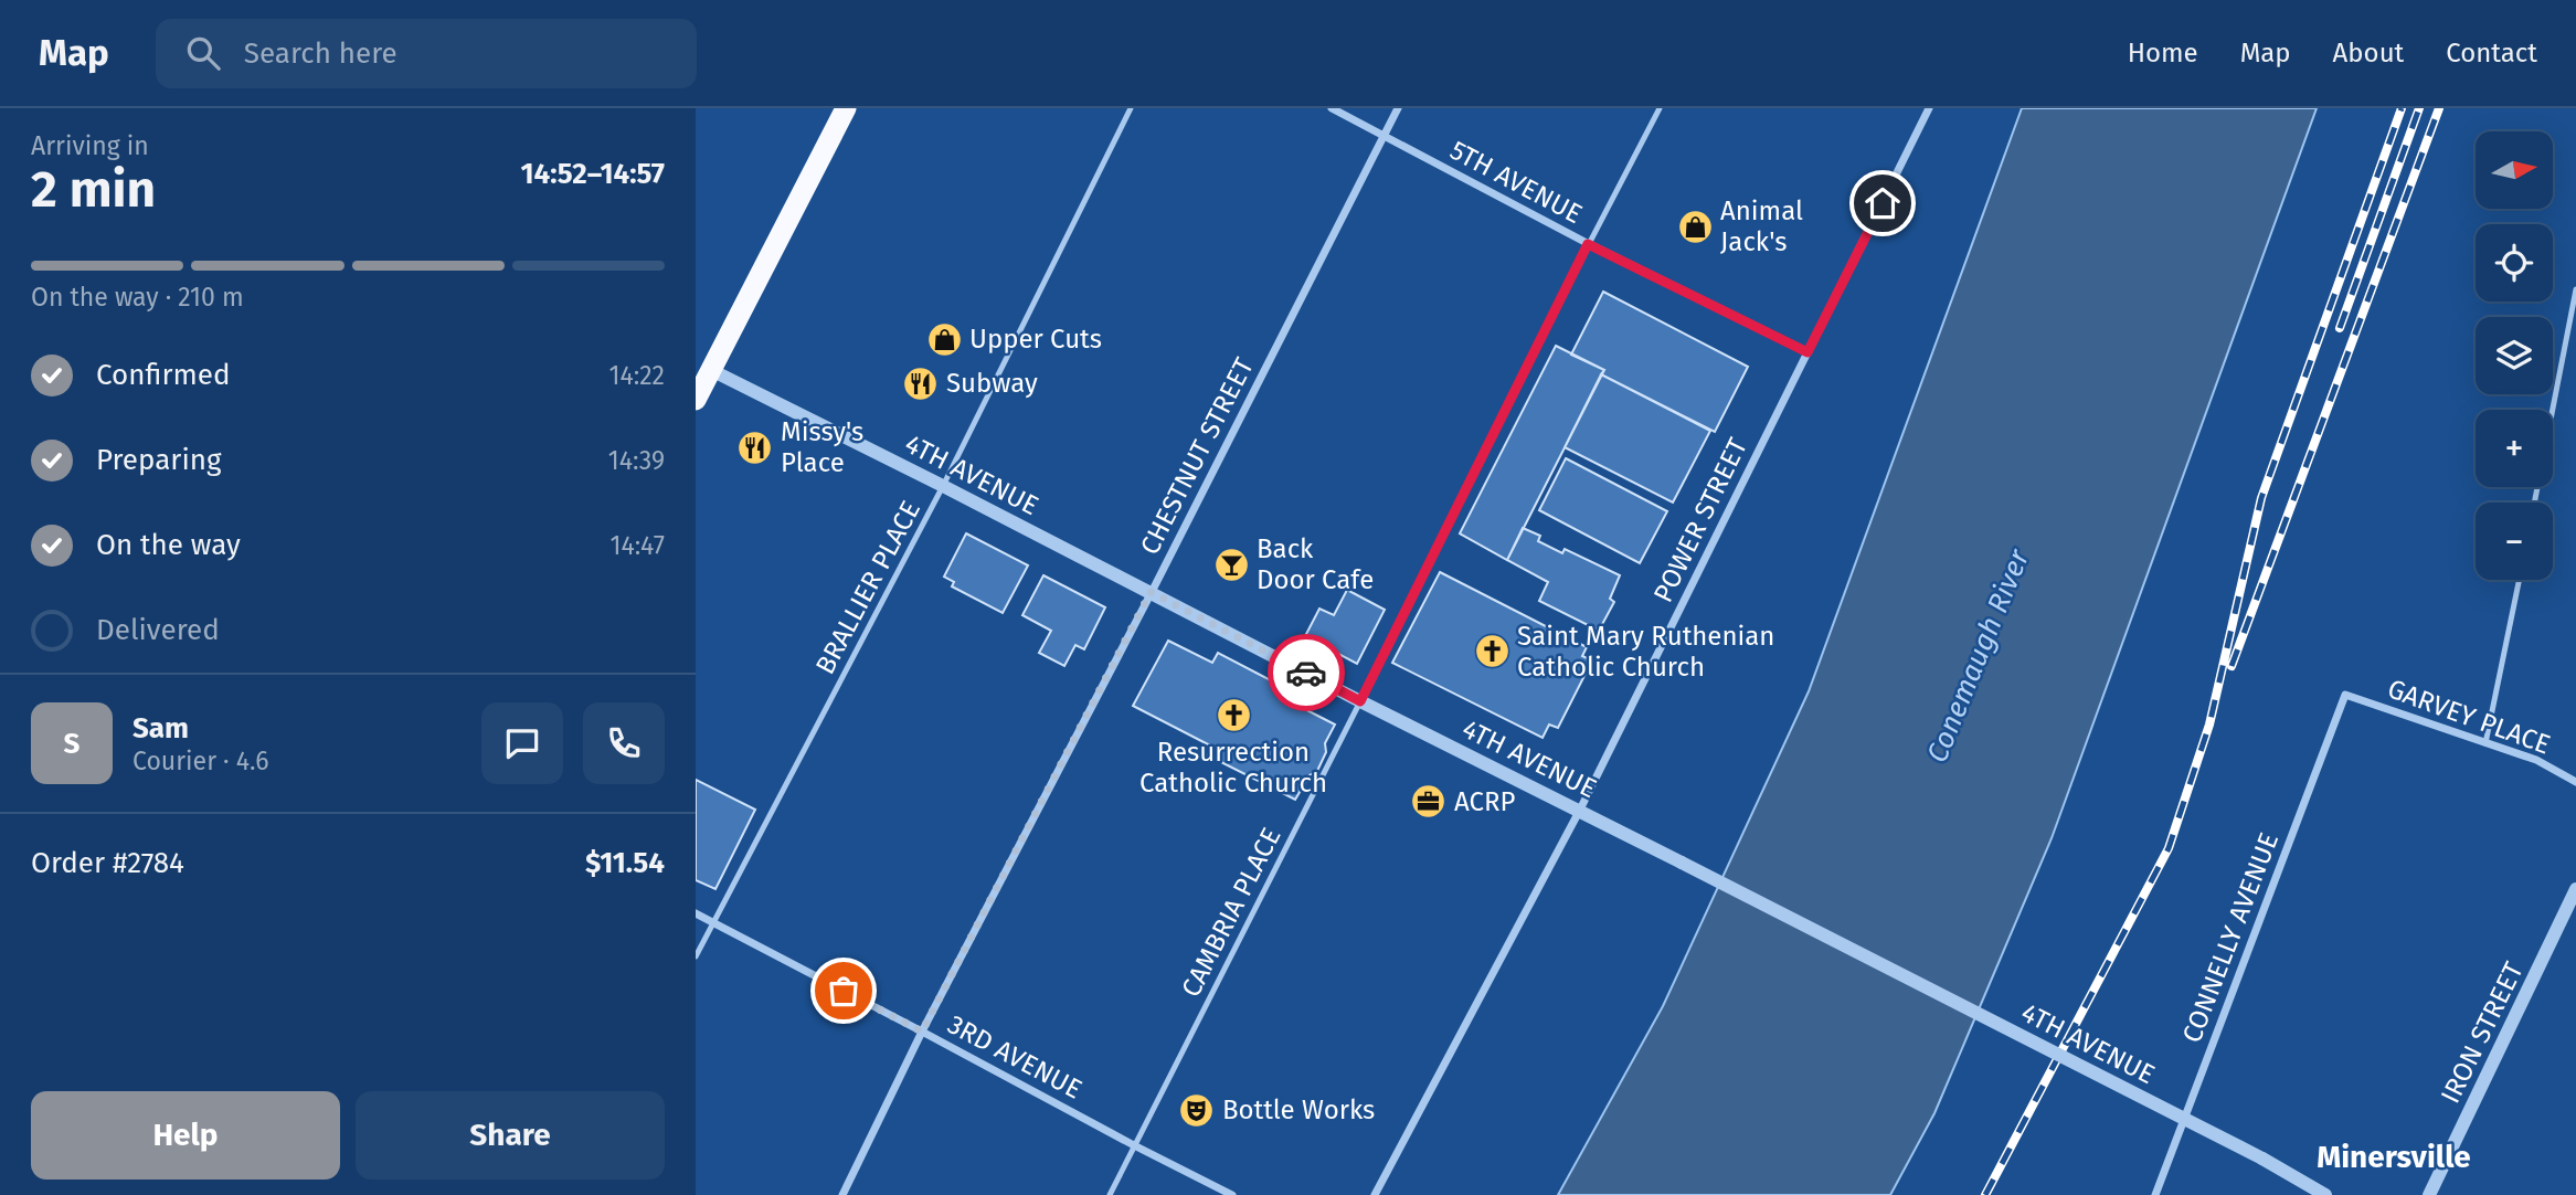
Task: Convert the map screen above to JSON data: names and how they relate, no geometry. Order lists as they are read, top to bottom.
{
  "streets": {
    "street": [
      "5TH AVENUE",
      "CHESTNUT STREET",
      "4TH AVENUE",
      "POWER STREET",
      "GARVEY PLACE",
      "CONNELLY AVENUE",
      "IRON STREET",
      "3RD AVENUE"
    ],
    "lane": ["BRALLIER PLACE", "CAMBRIA PLACE"]
  },
  "crossings": [
    ["5TH AVENUE", "CHESTNUT STREET"],
    ["5TH AVENUE", "POWER STREET"],
    ["5TH AVENUE", "CAMBRIA PLACE"],
    ["CHESTNUT STREET", "4TH AVENUE"],
    ["CHESTNUT STREET", "3RD AVENUE"],
    ["4TH AVENUE", "POWER STREET"],
    ["4TH AVENUE", "BRALLIER PLACE"],
    ["4TH AVENUE", "CAMBRIA PLACE"],
    ["BRALLIER PLACE", "3RD AVENUE"],
    ["GARVEY PLACE", "CONNELLY AVENUE"],
    ["CAMBRIA PLACE", "3RD AVENUE"]
  ],
  "districts": ["Minersville"],
  "water": ["Conemaugh River"],
  "places": {
    "shop": ["Animal Jack's", "Upper Cuts"],
    "restaurant": ["Subway", "Missy's Place"],
    "bar": ["Back Door Cafe"],
    "church": ["Saint Mary Ruthenian Catholic Church", "Resurrection Catholic Church"],
    "office": ["ACRP"],
    "theatre": ["Bottle Works"]
  },
  "north": "right",
  "page": {
    "header": "Map",
    "search": "Search here",
    "nav": [
      "Home",
      "Map",
      "About",
      "Contact"
    ],
    "heading": ["2 min", "Arriving in", "14:52–14:57"],
    "panel": [
      "Sam",
      "Courier · 4.6",
      "Order #2784",
      "$11.54"
    ],
    "map_buttons": ["+", "−"],
    "bar": "On the way · 210 m",
    "list": [
      ["Confirmed", "14:22"],
      ["Preparing", "14:39"],
      ["On the way", "14:47"],
      "Delivered"
    ],
    "round": "S",
    "buttons": ["Help", "Share"]
  }
}
